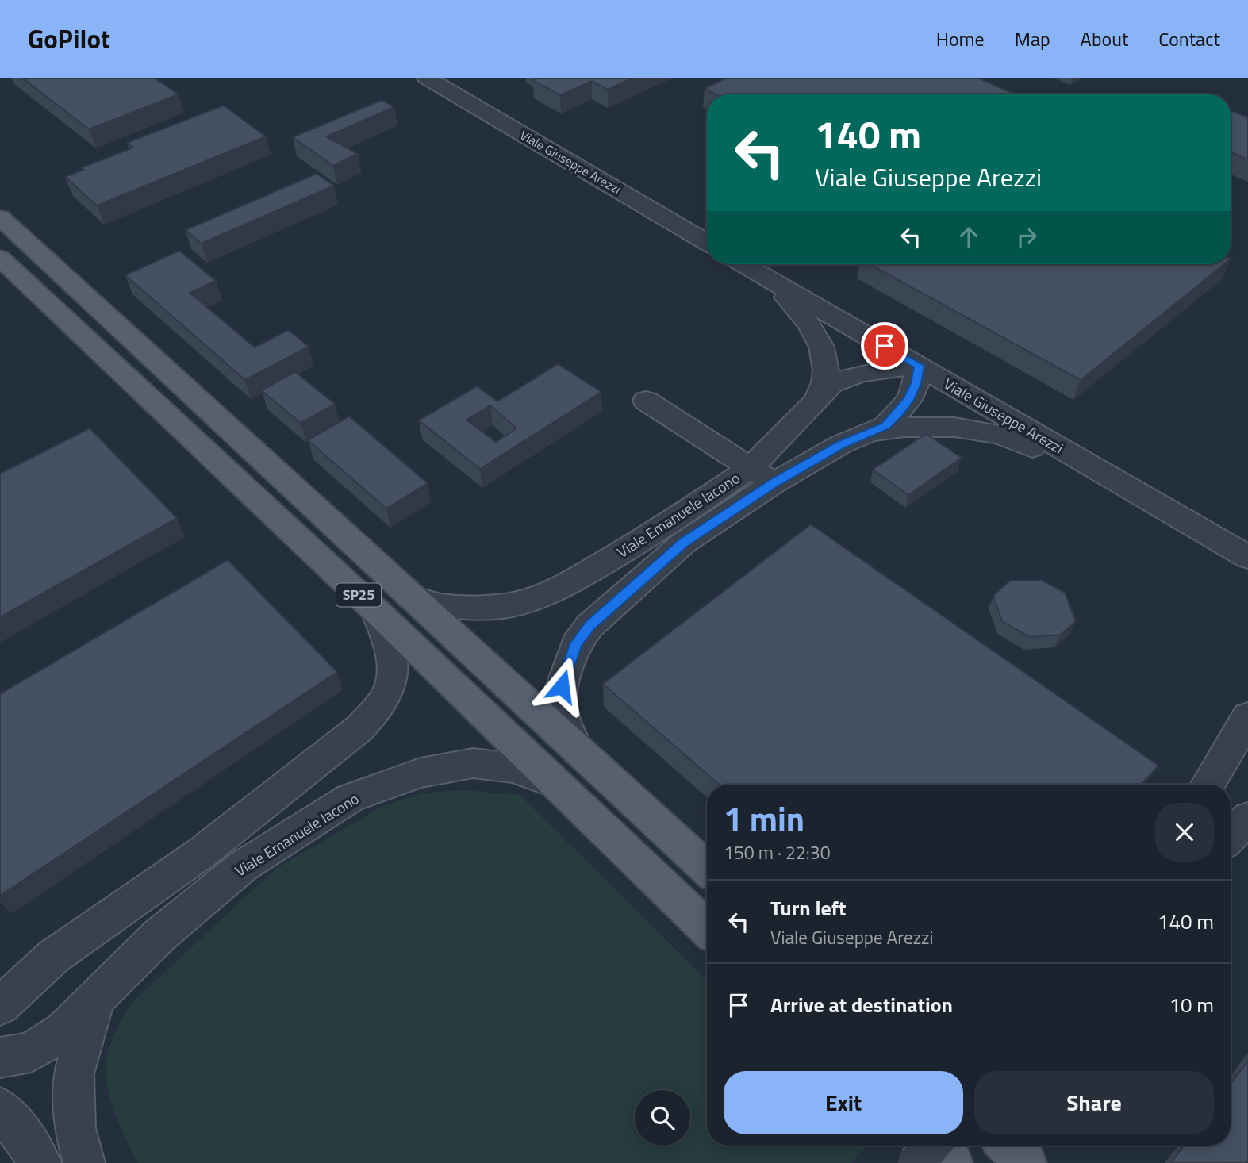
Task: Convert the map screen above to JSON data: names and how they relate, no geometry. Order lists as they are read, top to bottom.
{
  "streets": {
    "main road": ["SP25"],
    "street": ["Viale Giuseppe Arezzi", "Viale Emanuele Iacono"]
  },
  "crossings": [
    ["Viale Giuseppe Arezzi", "Viale Emanuele Iacono"],
    ["Viale Emanuele Iacono", "SP25"]
  ],
  "page": {
    "header": "GoPilot",
    "nav": [
      "Home",
      "Map",
      "About",
      "Contact"
    ],
    "turn": ["140 m", "Viale Giuseppe Arezzi"],
    "heading": ["1 min", "150 m · 22:30"],
    "list": [
      {
        "name": "Turn left",
        "note": "Viale Giuseppe Arezzi",
        "value": "140 m"
      },
      {
        "name": "Arrive at destination",
        "value": "10 m"
      }
    ],
    "buttons": ["Exit", "Share"]
  }
}
